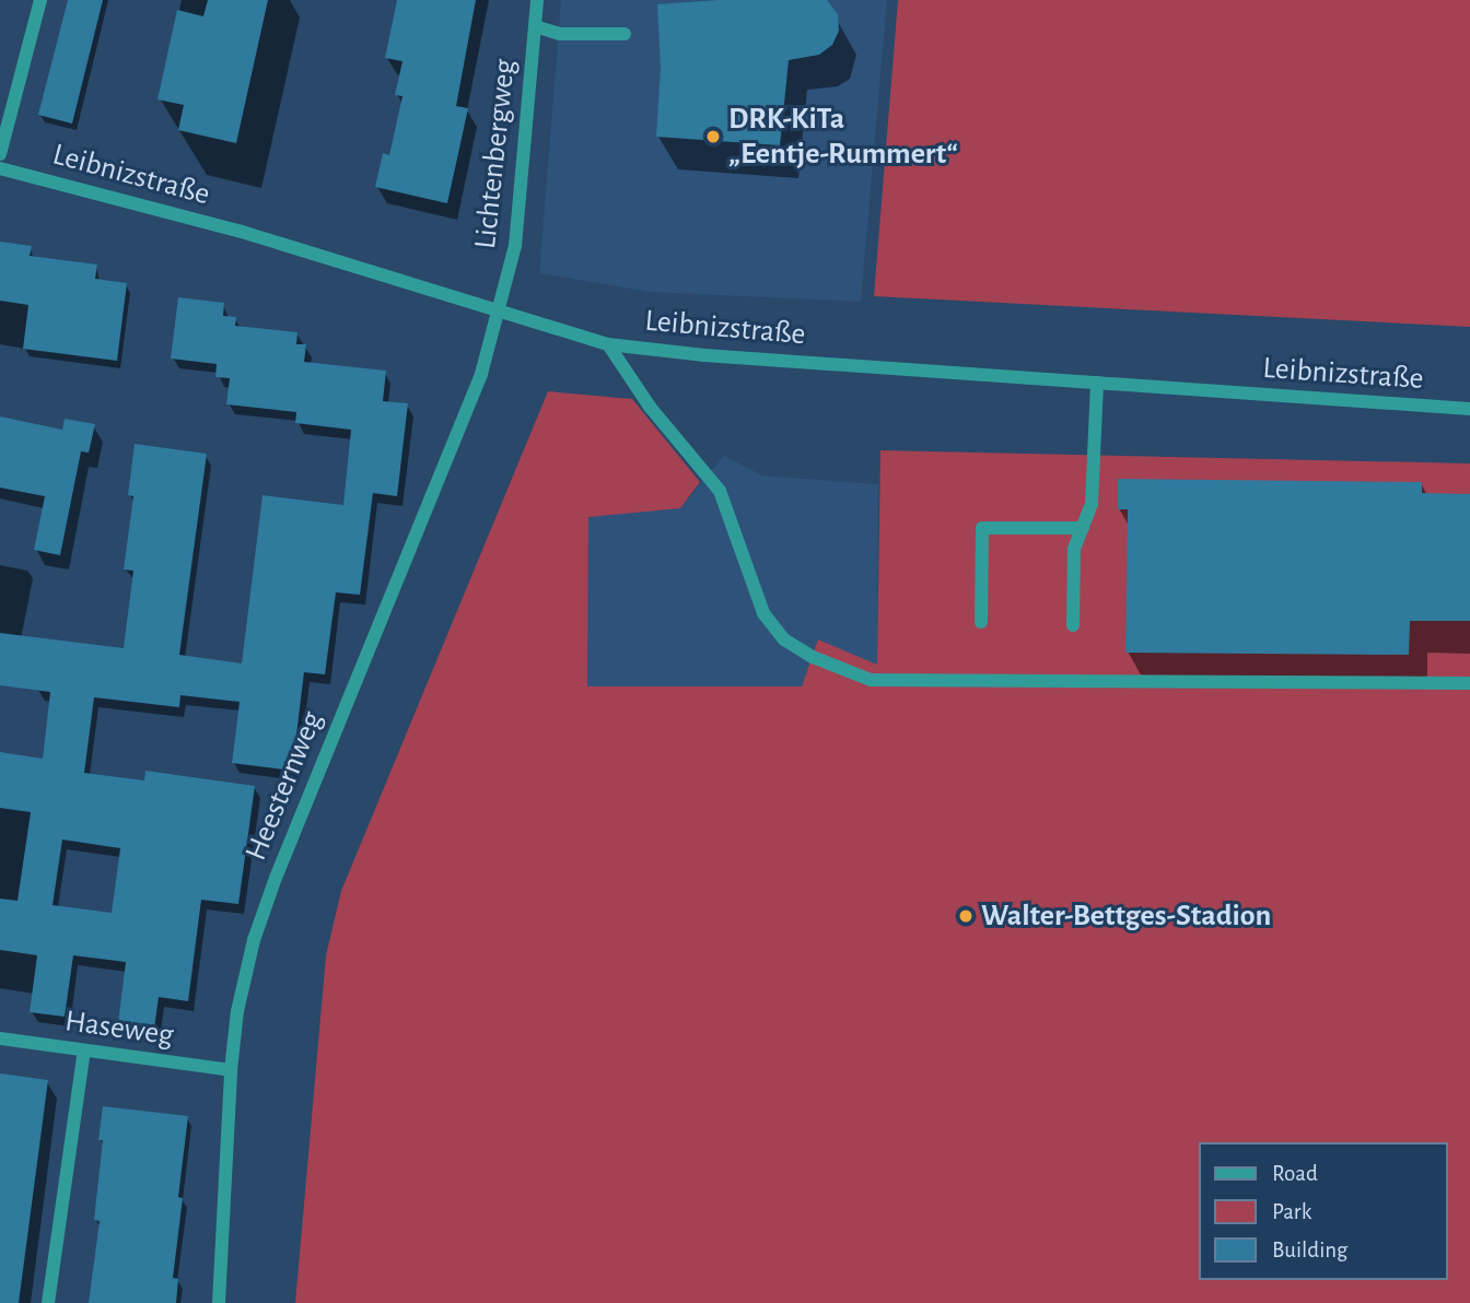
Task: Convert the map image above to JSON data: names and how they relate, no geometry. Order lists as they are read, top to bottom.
{
  "streets": {
    "street": [
      "Lichtenbergweg",
      "Leibnizstraße",
      "Heesternweg",
      "Haseweg"
    ]
  },
  "crossings": [
    ["Lichtenbergweg", "Leibnizstraße"],
    ["Lichtenbergweg", "Heesternweg"],
    ["Leibnizstraße", "Heesternweg"],
    ["Heesternweg", "Haseweg"]
  ],
  "places": ["DRK-KiTa „Eentje-Rummert“", "Walter-Bettges-Stadion"],
  "legend": ["Road", "Park", "Building"]
}
